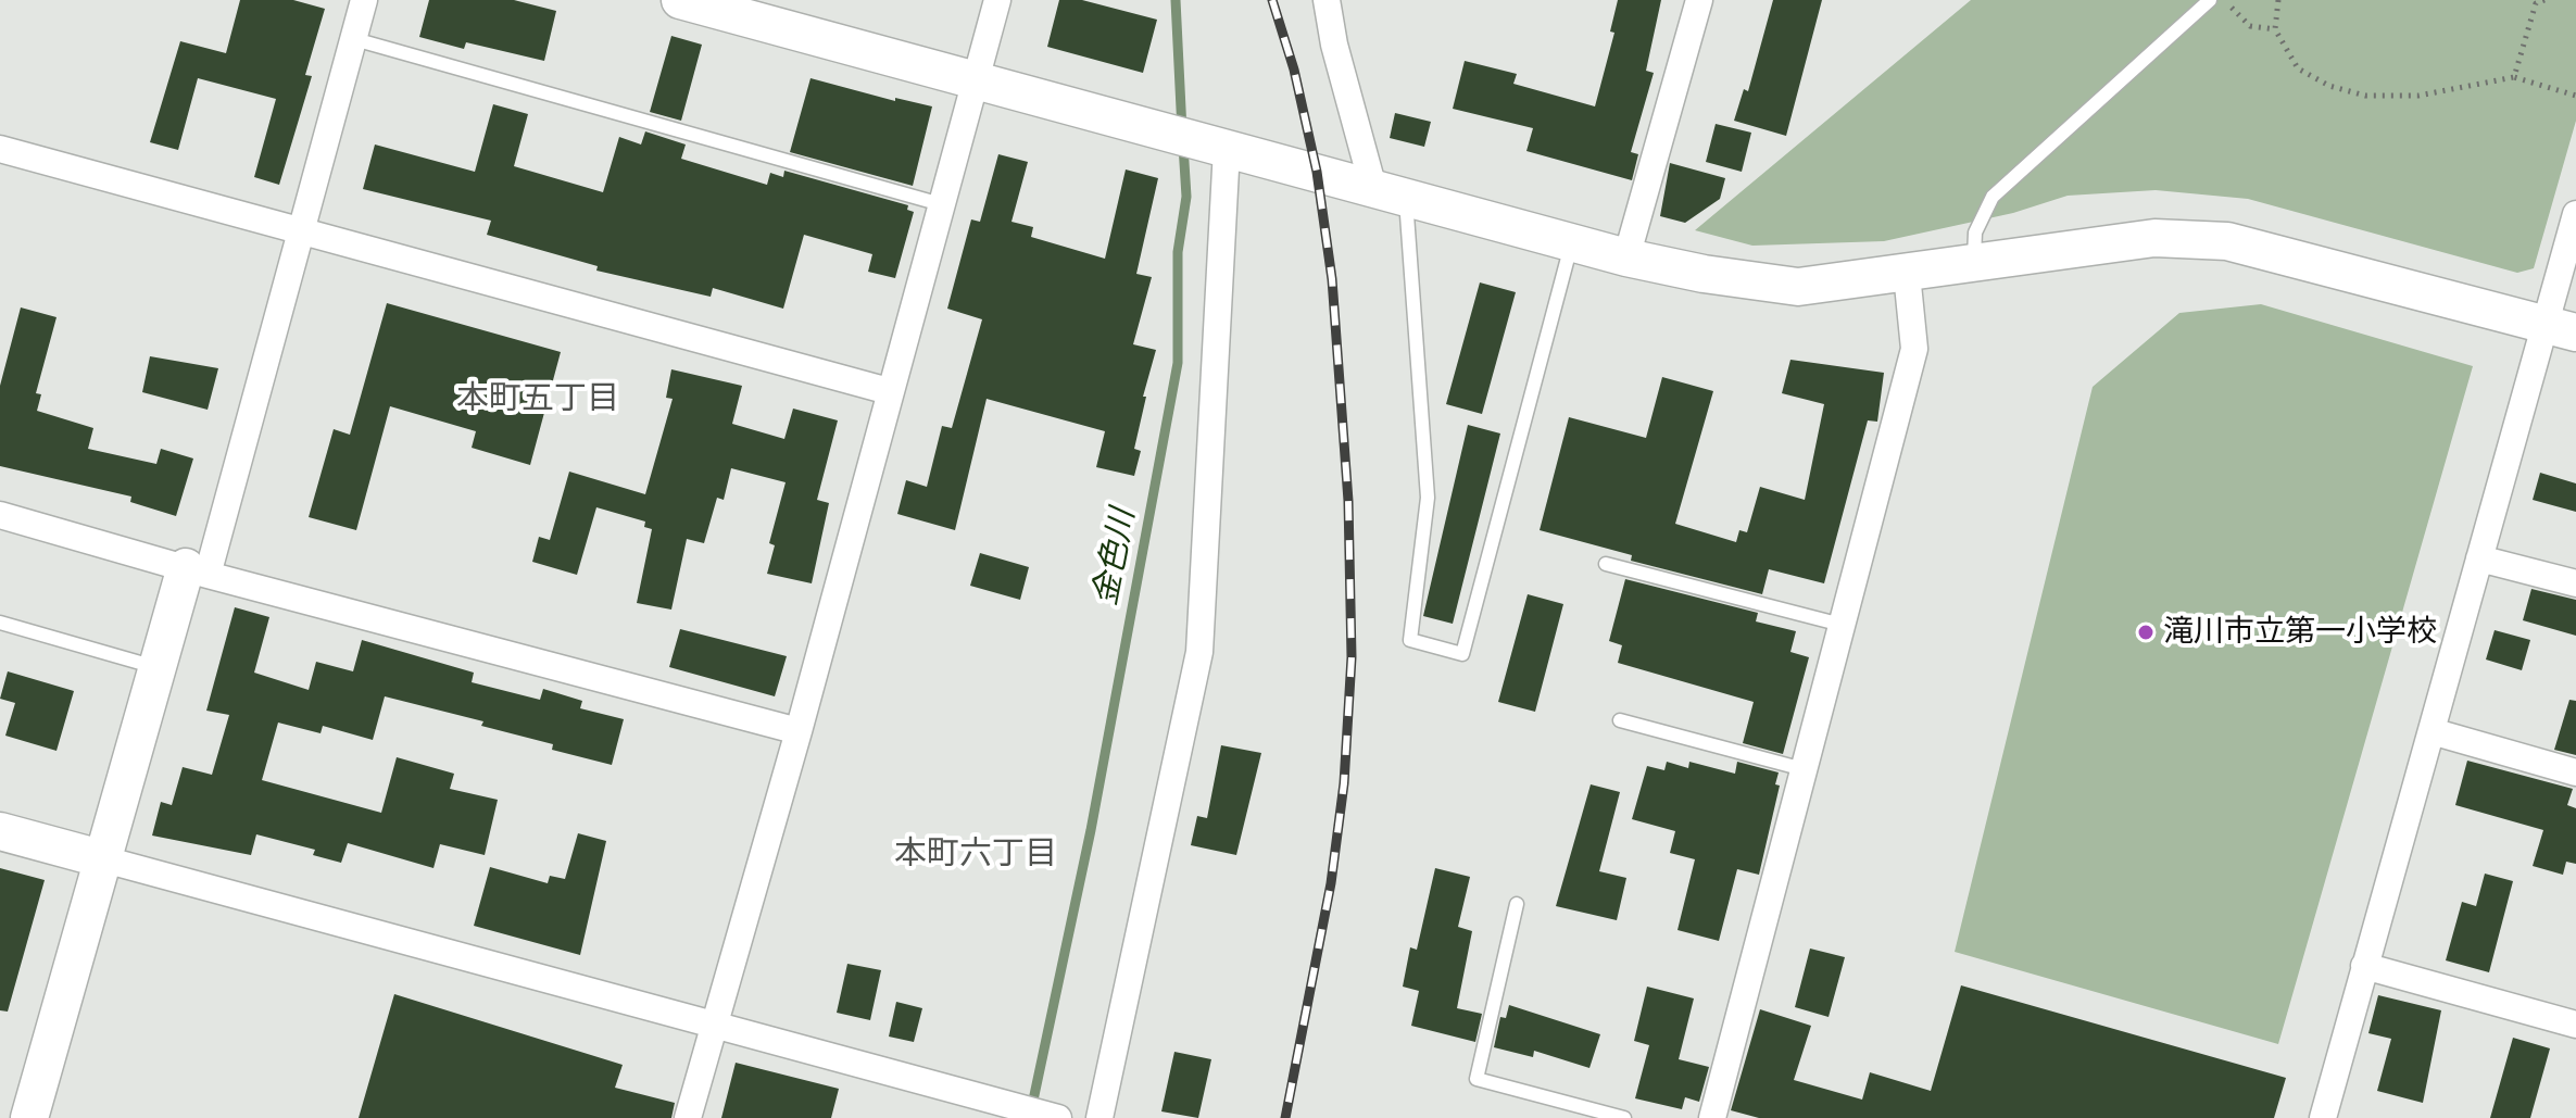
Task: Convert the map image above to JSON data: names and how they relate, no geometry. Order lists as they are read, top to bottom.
{
  "districts": ["本町五丁目", "本町六丁目"],
  "water": ["金色川"],
  "places": ["滝川市立第一小学校"]
}
